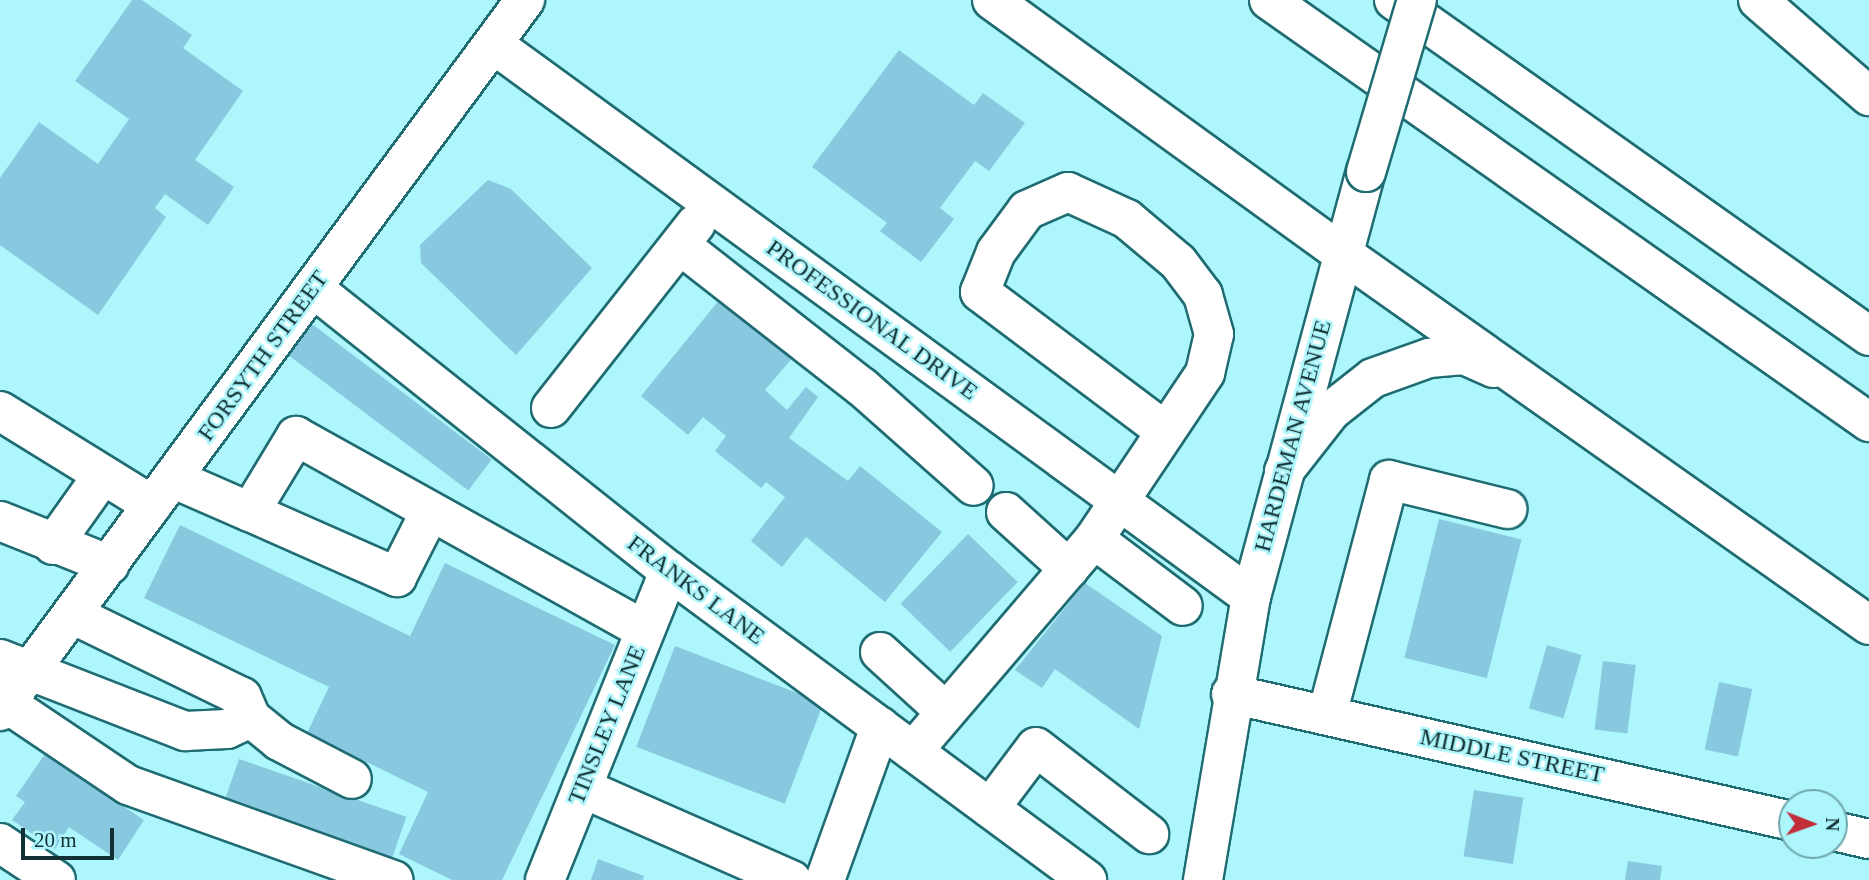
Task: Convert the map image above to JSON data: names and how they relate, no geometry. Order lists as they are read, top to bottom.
{
  "streets": {
    "main road": [
      "PROFESSIONAL DRIVE",
      "FORSYTH STREET",
      "HARDEMAN AVENUE",
      "FRANKS LANE",
      "TINSLEY LANE",
      "MIDDLE STREET"
    ]
  },
  "crossings": [
    ["PROFESSIONAL DRIVE", "FORSYTH STREET"],
    ["PROFESSIONAL DRIVE", "HARDEMAN AVENUE"],
    ["FORSYTH STREET", "FRANKS LANE"],
    ["HARDEMAN AVENUE", "MIDDLE STREET"],
    ["FRANKS LANE", "TINSLEY LANE"]
  ],
  "scale_bar": "20 m",
  "north": "right"
}
